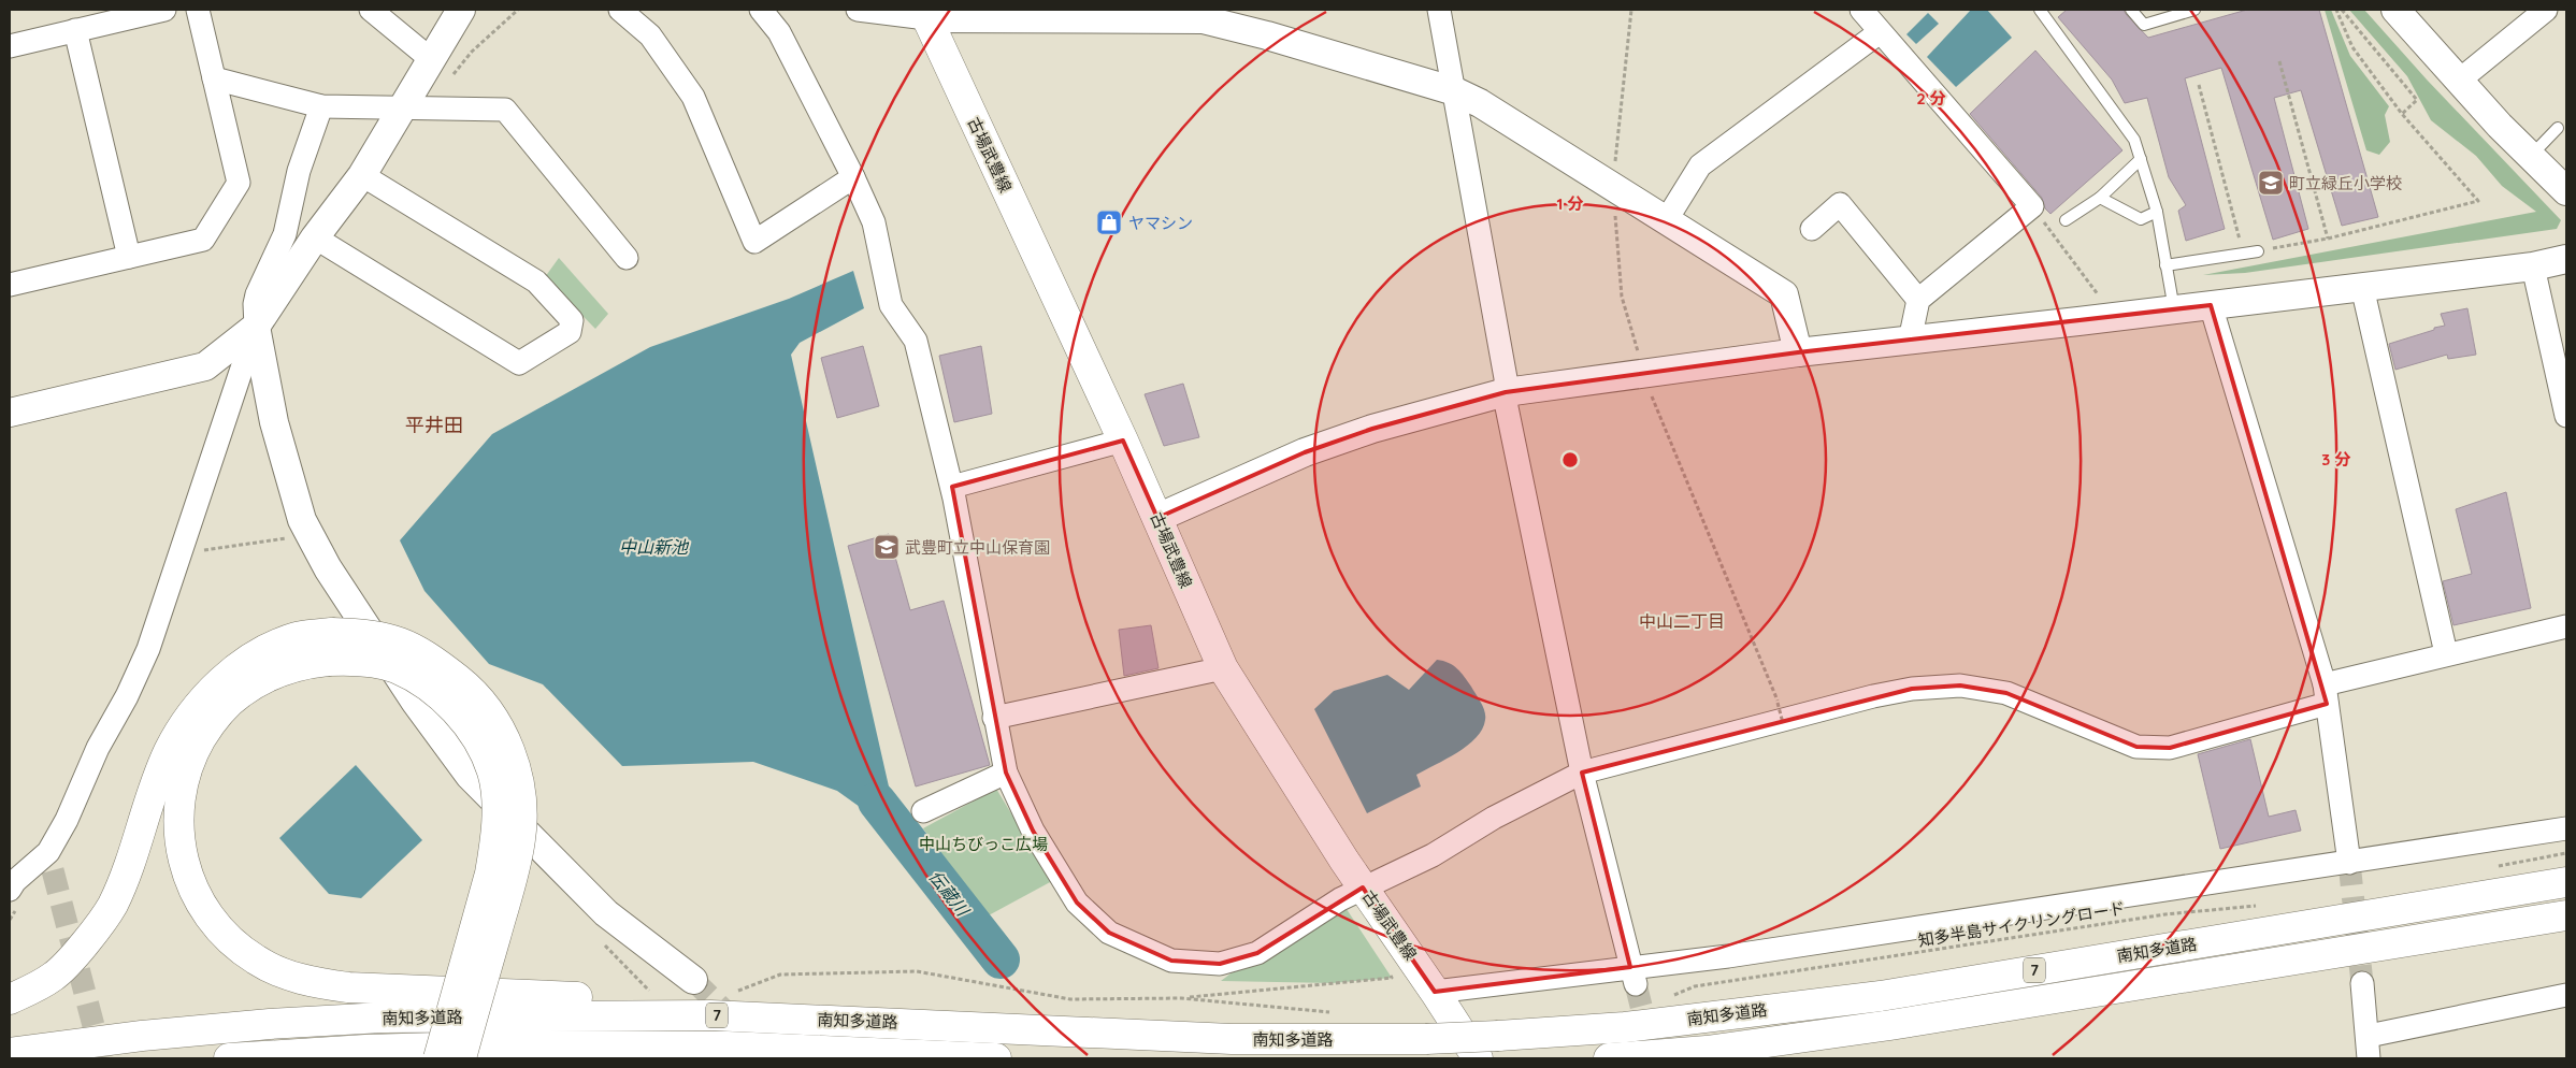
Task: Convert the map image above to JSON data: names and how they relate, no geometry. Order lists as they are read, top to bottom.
{
  "streets": {
    "main road": ["古場武豊線", "南知多道路", "7"],
    "path": ["知多半島サイクリングロード"]
  },
  "districts": ["平井田", "中山二丁目"],
  "water": ["中山新池", "伝蔵川"],
  "parks": ["中山ちびっこ広場"],
  "places": {
    "school or university": ["町立緑丘小学校", "武豊町立中山保育園"],
    "shop": ["ヤマシン"]
  },
  "rings": ["2 分", "1 分", "3 分"]
}
